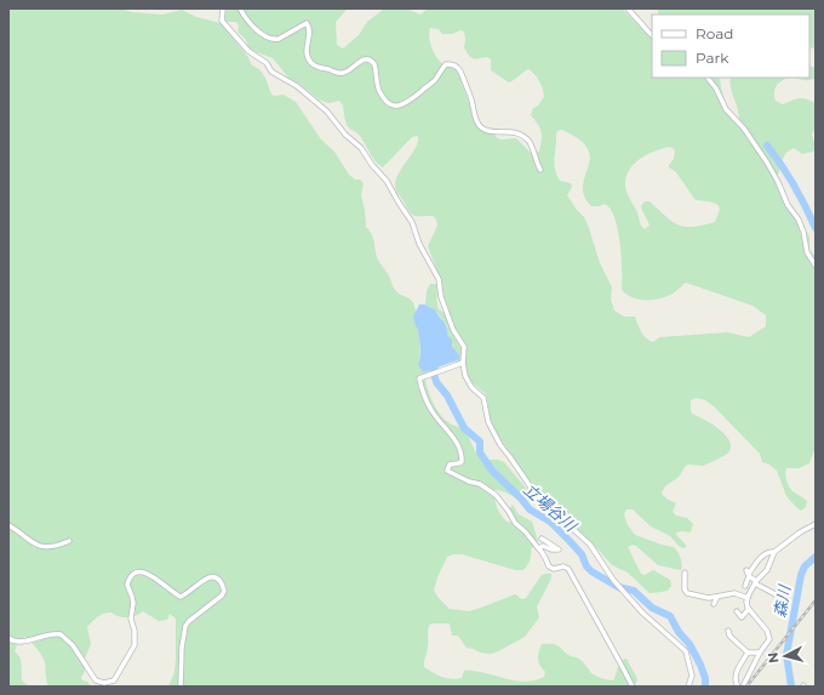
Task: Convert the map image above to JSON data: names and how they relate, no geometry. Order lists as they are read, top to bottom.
{
  "water": ["立場谷川", "森川"],
  "legend": ["Road", "Park"],
  "north": "left"
}
